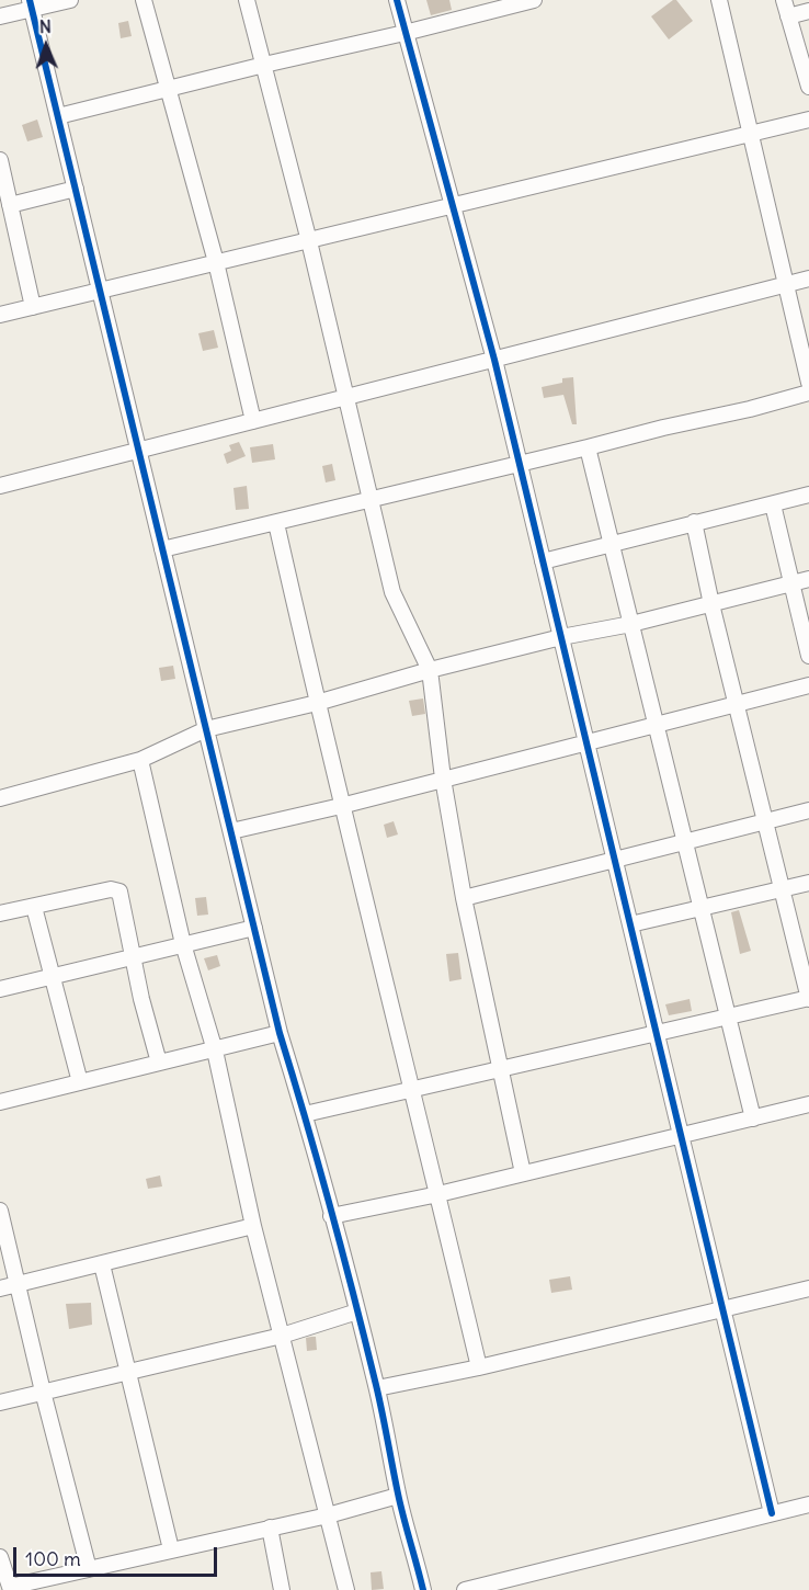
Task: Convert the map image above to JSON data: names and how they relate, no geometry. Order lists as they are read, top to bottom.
{
  "scale_bar": "100 m",
  "north": "top"
}
